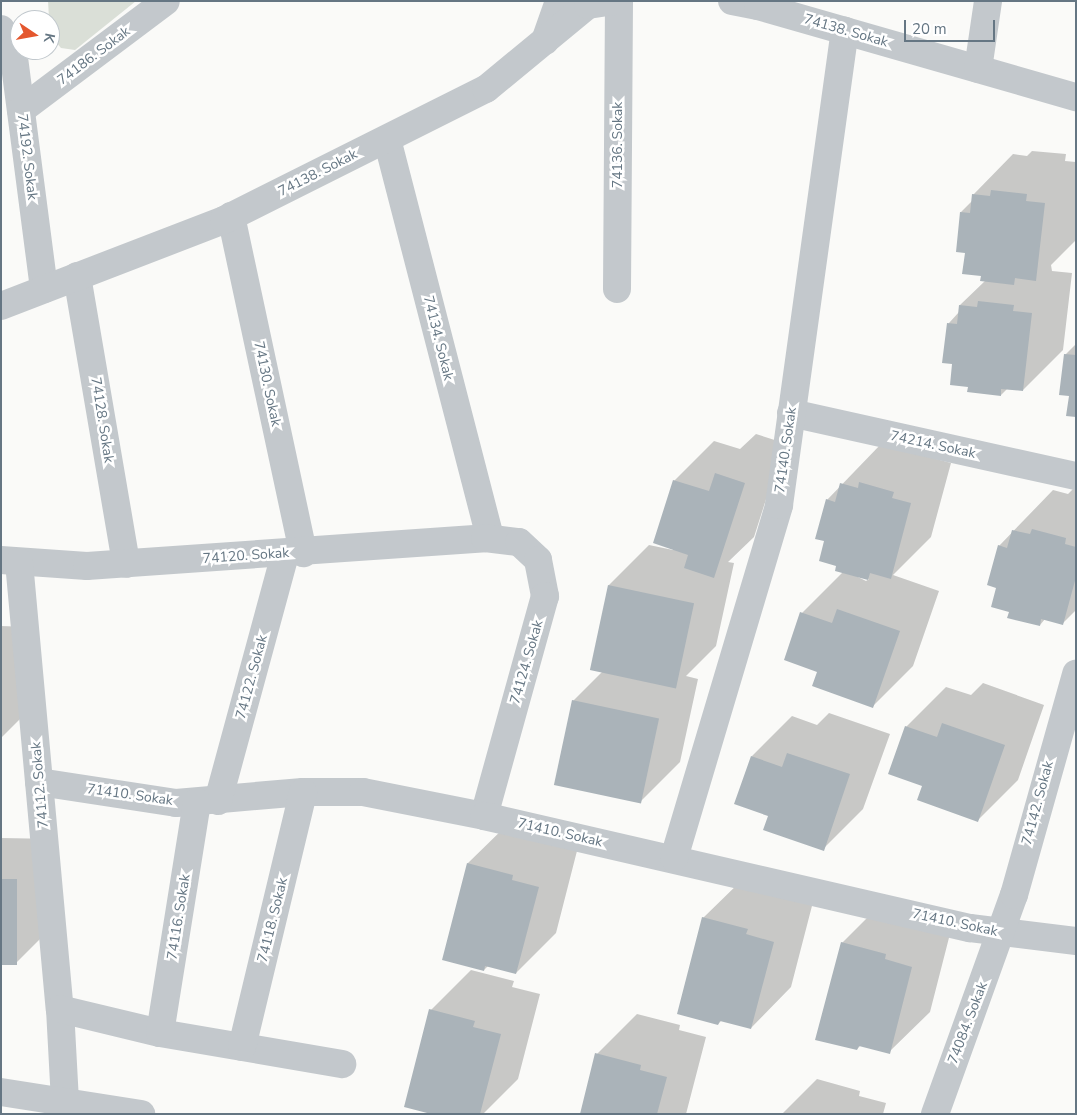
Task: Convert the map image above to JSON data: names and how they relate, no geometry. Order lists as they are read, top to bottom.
{
  "streets": {
    "street": [
      "74138. Sokak",
      "74186. Sokak",
      "74136. Sokak",
      "74192. Sokak",
      "74134. Sokak",
      "74130. Sokak",
      "74128. Sokak",
      "74214. Sokak",
      "74140. Sokak",
      "74120. Sokak",
      "74124. Sokak",
      "74122. Sokak",
      "74112. Sokak",
      "71410. Sokak",
      "74142. Sokak",
      "74116. Sokak",
      "74118. Sokak",
      "74084. Sokak"
    ]
  },
  "crossings": [
    ["74138. Sokak", "74192. Sokak"],
    ["74138. Sokak", "74134. Sokak"],
    ["74138. Sokak", "74130. Sokak"],
    ["74138. Sokak", "74128. Sokak"],
    ["74138. Sokak", "74140. Sokak"],
    ["74186. Sokak", "74192. Sokak"],
    ["74134. Sokak", "74120. Sokak"],
    ["74134. Sokak", "74124. Sokak"],
    ["74130. Sokak", "74120. Sokak"],
    ["74130. Sokak", "74122. Sokak"],
    ["74128. Sokak", "74120. Sokak"],
    ["74214. Sokak", "74140. Sokak"],
    ["74140. Sokak", "71410. Sokak"],
    ["74120. Sokak", "74124. Sokak"],
    ["74120. Sokak", "74122. Sokak"],
    ["74120. Sokak", "74112. Sokak"],
    ["74124. Sokak", "71410. Sokak"],
    ["74122. Sokak", "71410. Sokak"],
    ["74122. Sokak", "74116. Sokak"],
    ["74112. Sokak", "71410. Sokak"],
    ["71410. Sokak", "74142. Sokak"],
    ["71410. Sokak", "74116. Sokak"],
    ["71410. Sokak", "74118. Sokak"],
    ["71410. Sokak", "74084. Sokak"],
    ["74142. Sokak", "74084. Sokak"]
  ],
  "scale_bar": "20 m",
  "north": "right"
}
